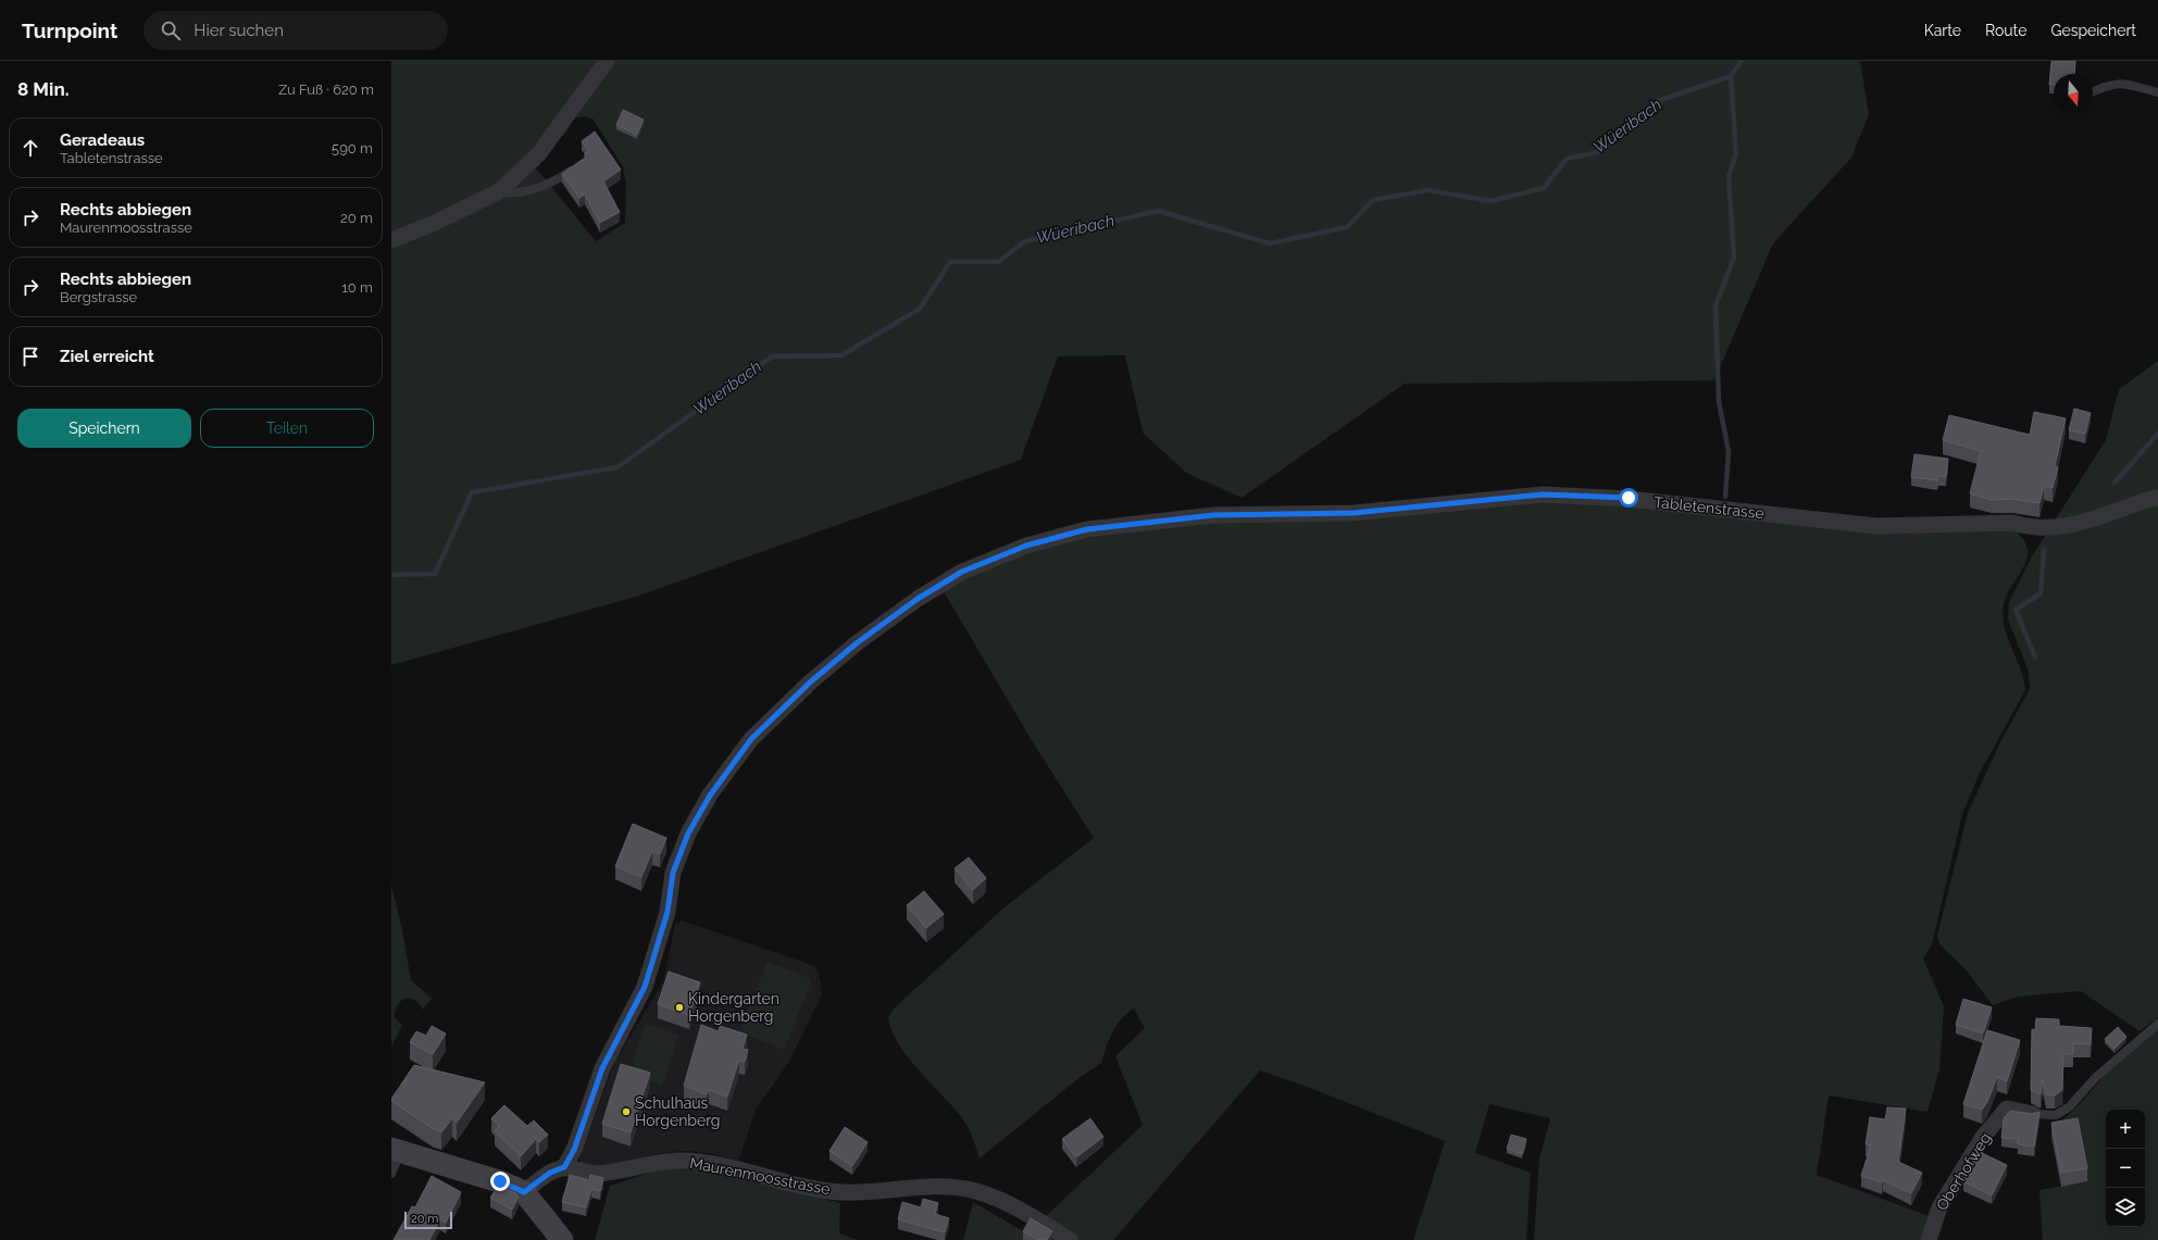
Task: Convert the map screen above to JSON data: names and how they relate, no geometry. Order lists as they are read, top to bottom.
{
  "streets": {
    "street": ["Tabletenstrasse", "Oberhofweg", "Maurenmoosstrasse"]
  },
  "crossings": [
    ["Tabletenstrasse", "Maurenmoosstrasse"]
  ],
  "water": ["Wüeribach"],
  "places": ["Kindergarten Horgenberg", "Schulhaus Horgenberg"],
  "scale_bar": "20 m",
  "north": "bottom",
  "page": {
    "header": "Turnpoint",
    "search": "Hier suchen",
    "nav": ["Karte", "Route", "Gespeichert"],
    "heading": ["8 Min.", "Zu Fuß · 620 m"],
    "list": [
      ["Geradeaus", "Tabletenstrasse", "590 m"],
      ["Rechts abbiegen", "Maurenmoosstrasse", "20 m"],
      ["Rechts abbiegen", "Bergstrasse", "10 m"],
      "Ziel erreicht"
    ],
    "buttons": ["Speichern", "Teilen"],
    "map_buttons": ["+", "−"],
    "scale": "20 m"
  }
}
